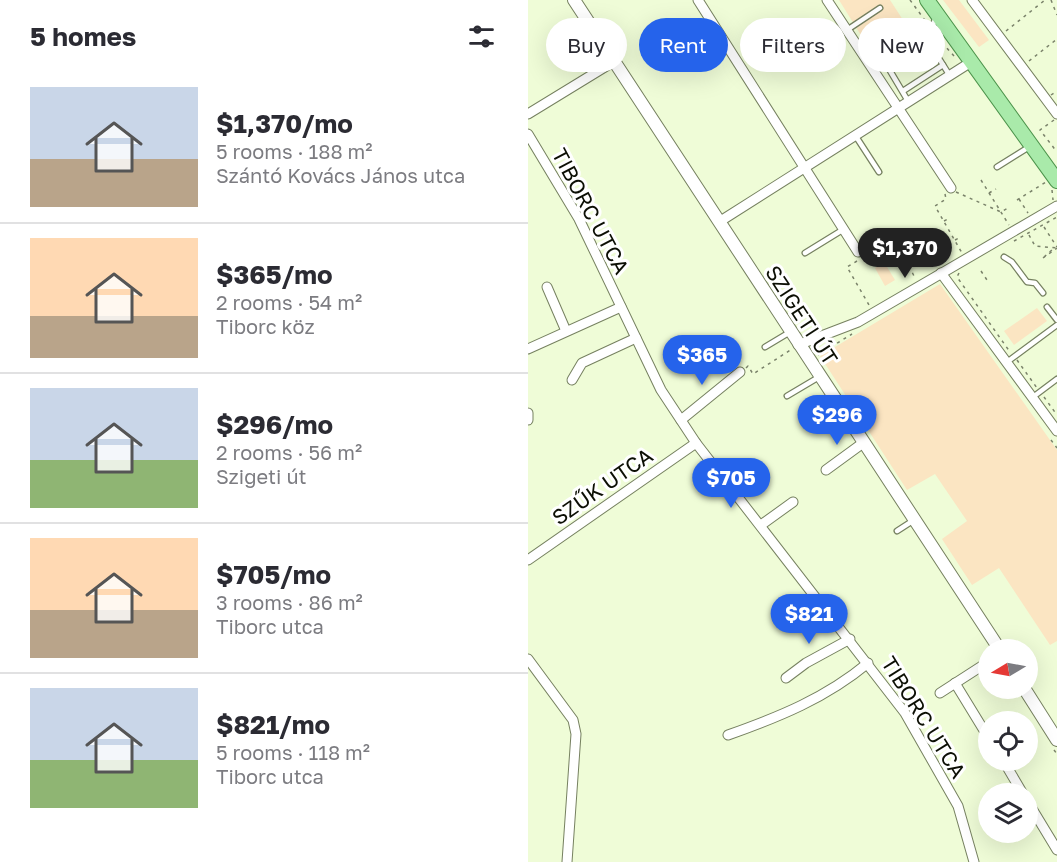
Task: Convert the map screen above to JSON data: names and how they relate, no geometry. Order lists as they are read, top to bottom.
{
  "streets": {
    "street": ["TIBORC UTCA", "SZIGETI ÚT", "SZŰK UTCA"]
  },
  "crossings": [
    ["TIBORC UTCA", "SZŰK UTCA"]
  ],
  "north": "left",
  "page": {
    "heading": "5 homes",
    "chip": [
      "Buy",
      "Rent",
      "Filters",
      "New"
    ],
    "list": [
      {
        "name": "$1,370/mo",
        "note": "5 rooms · 188 m² · Szántó Kovács János utca"
      },
      {
        "name": "$365/mo",
        "note": "2 rooms · 54 m² · Tiborc köz"
      },
      {
        "name": "$296/mo",
        "note": "2 rooms · 56 m² · Szigeti út"
      },
      {
        "name": "$705/mo",
        "note": "3 rooms · 86 m² · Tiborc utca"
      },
      {
        "name": "$821/mo",
        "note": "5 rooms · 118 m² · Tiborc utca"
      }
    ],
    "price": [
      "$1,370",
      "$365",
      "$296",
      "$705",
      "$821"
    ]
  }
}
